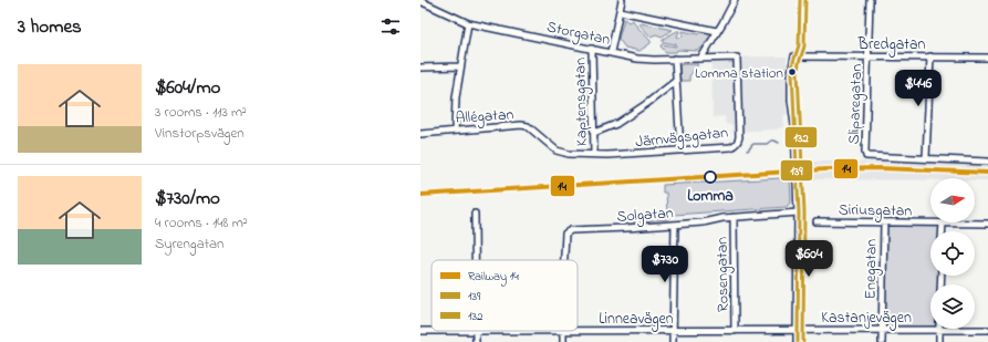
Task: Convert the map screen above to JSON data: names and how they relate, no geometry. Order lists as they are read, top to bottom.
{
  "streets": {
    "street": [
      "Storgatan",
      "Bredgatan",
      "Kaptensgatan",
      "Sliparegatan",
      "Allégatan",
      "Järnvägsgatan",
      "Siriusgatan",
      "Solgatan",
      "Enegatan",
      "Rosengatan",
      "Kastanjevägen",
      "Linneavägen"
    ]
  },
  "crossings": [
    ["Storgatan", "Kaptensgatan"],
    ["Storgatan", "Järnvägsgatan"],
    ["Bredgatan", "Sliparegatan"],
    ["Kaptensgatan", "Järnvägsgatan"],
    ["Allégatan", "Järnvägsgatan"],
    ["Siriusgatan", "Enegatan"],
    ["Solgatan", "Rosengatan"],
    ["Enegatan", "Kastanjevägen"],
    ["Rosengatan", "Linneavägen"],
    ["Kastanjevägen", "Linneavägen"]
  ],
  "places": ["Lomma station", "Lomma"],
  "lines": ["transit line 139", "transit line 132", "rail line 14"],
  "legend": ["Railway 14", "139", "132"],
  "north": "right",
  "page": {
    "heading": "3 homes",
    "list": [
      {
        "name": "$604/mo",
        "note": "3 rooms · 113 m² · Vinstorpsvägen"
      },
      {
        "name": "$730/mo",
        "note": "4 rooms · 148 m² · Syrengatan"
      }
    ],
    "price": ["$446", "$604", "$730"]
  }
}
